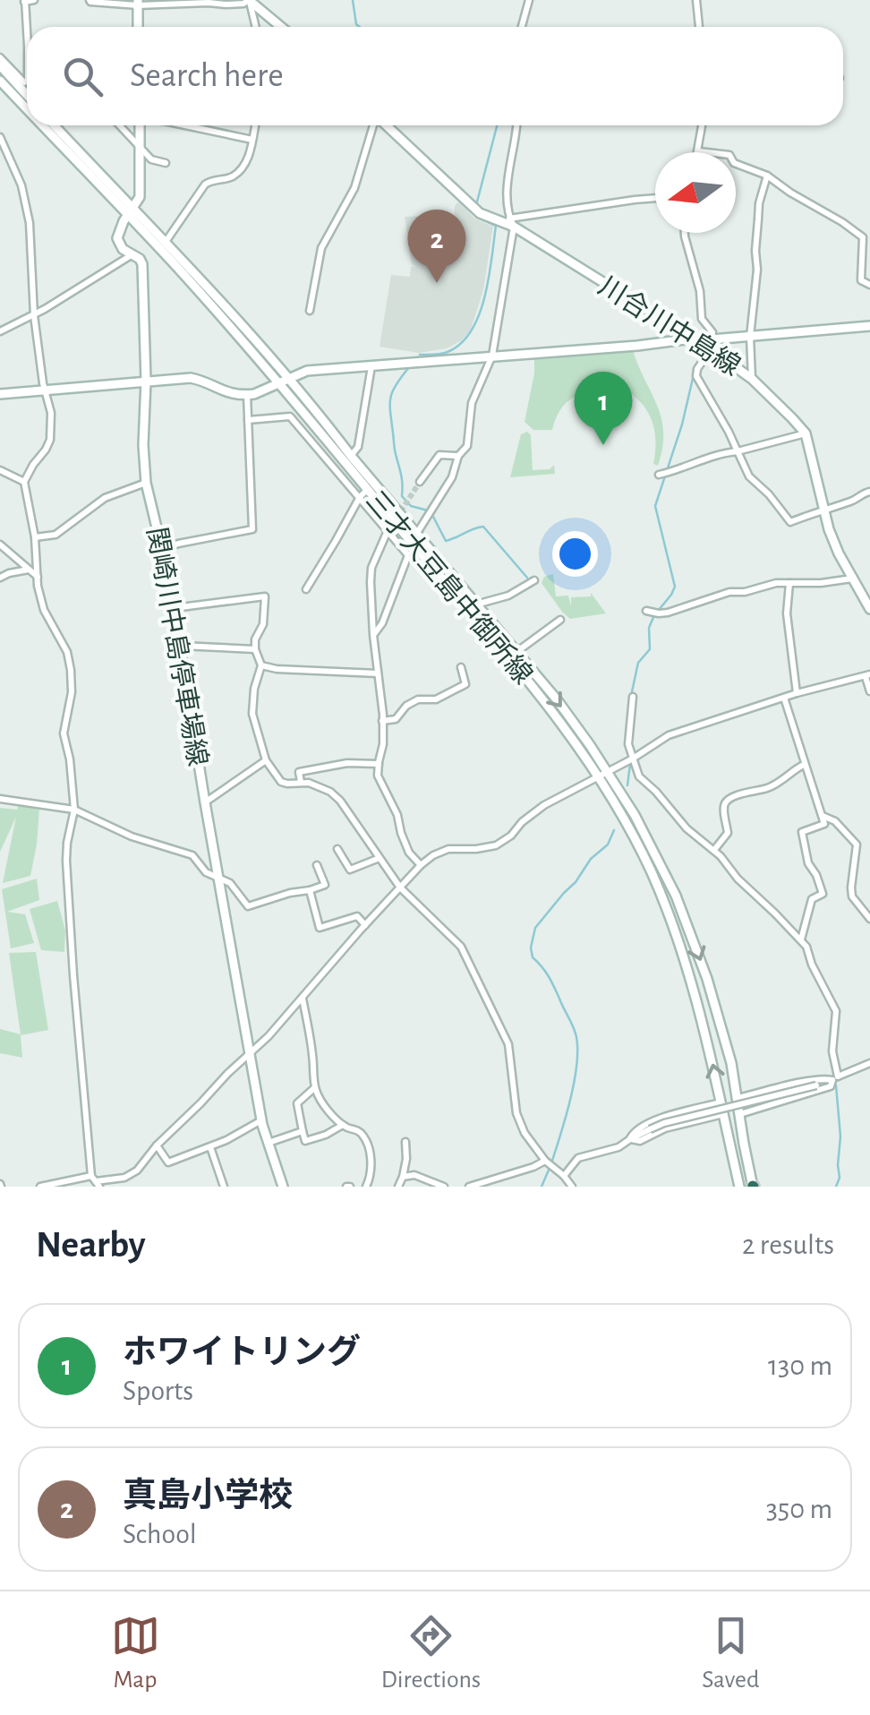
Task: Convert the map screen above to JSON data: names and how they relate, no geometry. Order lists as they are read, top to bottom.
{
  "streets": {
    "main road": ["川合川中島線", "三才大豆島中御所線", "関崎川中島停車場線"]
  },
  "crossings": [
    ["三才大豆島中御所線", "関崎川中島停車場線"]
  ],
  "north": "left",
  "page": {
    "search": "Search here",
    "pins": ["2", "1"],
    "heading": ["Nearby", "2 results"],
    "list": [
      {
        "mark": "1",
        "name": "ホワイトリング",
        "note": "Sports",
        "value": "130 m"
      },
      {
        "mark": "2",
        "name": "真島小学校",
        "note": "School",
        "value": "350 m"
      }
    ],
    "nav": ["Map", "Directions", "Saved"]
  }
}
